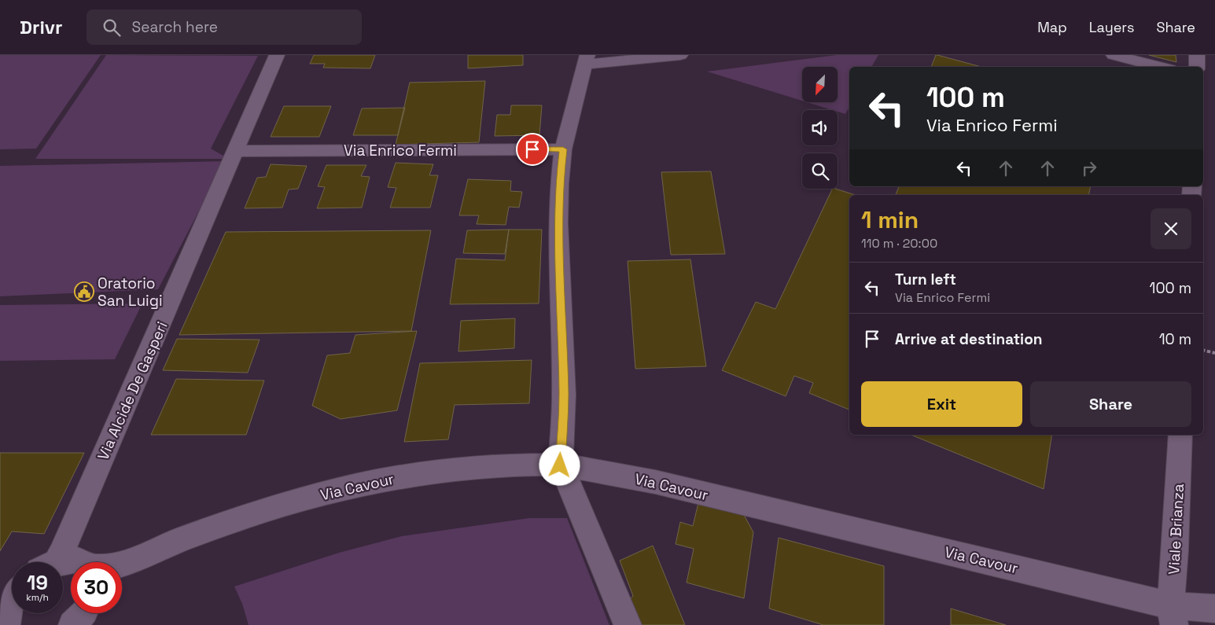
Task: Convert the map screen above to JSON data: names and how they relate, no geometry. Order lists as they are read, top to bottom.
{
  "streets": {
    "street": [
      "Via Enrico Fermi",
      "Via Alcide De Gasperi",
      "Via Cavour",
      "Viale Brianza"
    ]
  },
  "crossings": [
    ["Via Enrico Fermi", "Via Alcide De Gasperi"],
    ["Via Cavour", "Viale Brianza"]
  ],
  "places": {
    "public building": ["Oratorio San Luigi"]
  },
  "north": "bottom left",
  "page": {
    "header": "Drivr",
    "search": "Search here",
    "nav": ["Map", "Layers", "Share"],
    "turn": ["100 m", "Via Enrico Fermi"],
    "heading": ["1 min", "110 m · 20:00"],
    "list": [
      {
        "name": "Turn left",
        "note": "Via Enrico Fermi",
        "value": "100 m"
      },
      {
        "name": "Arrive at destination",
        "value": "10 m"
      }
    ],
    "buttons": ["Exit", "Share"],
    "speed": "19 km/h",
    "limit": "30"
  }
}
